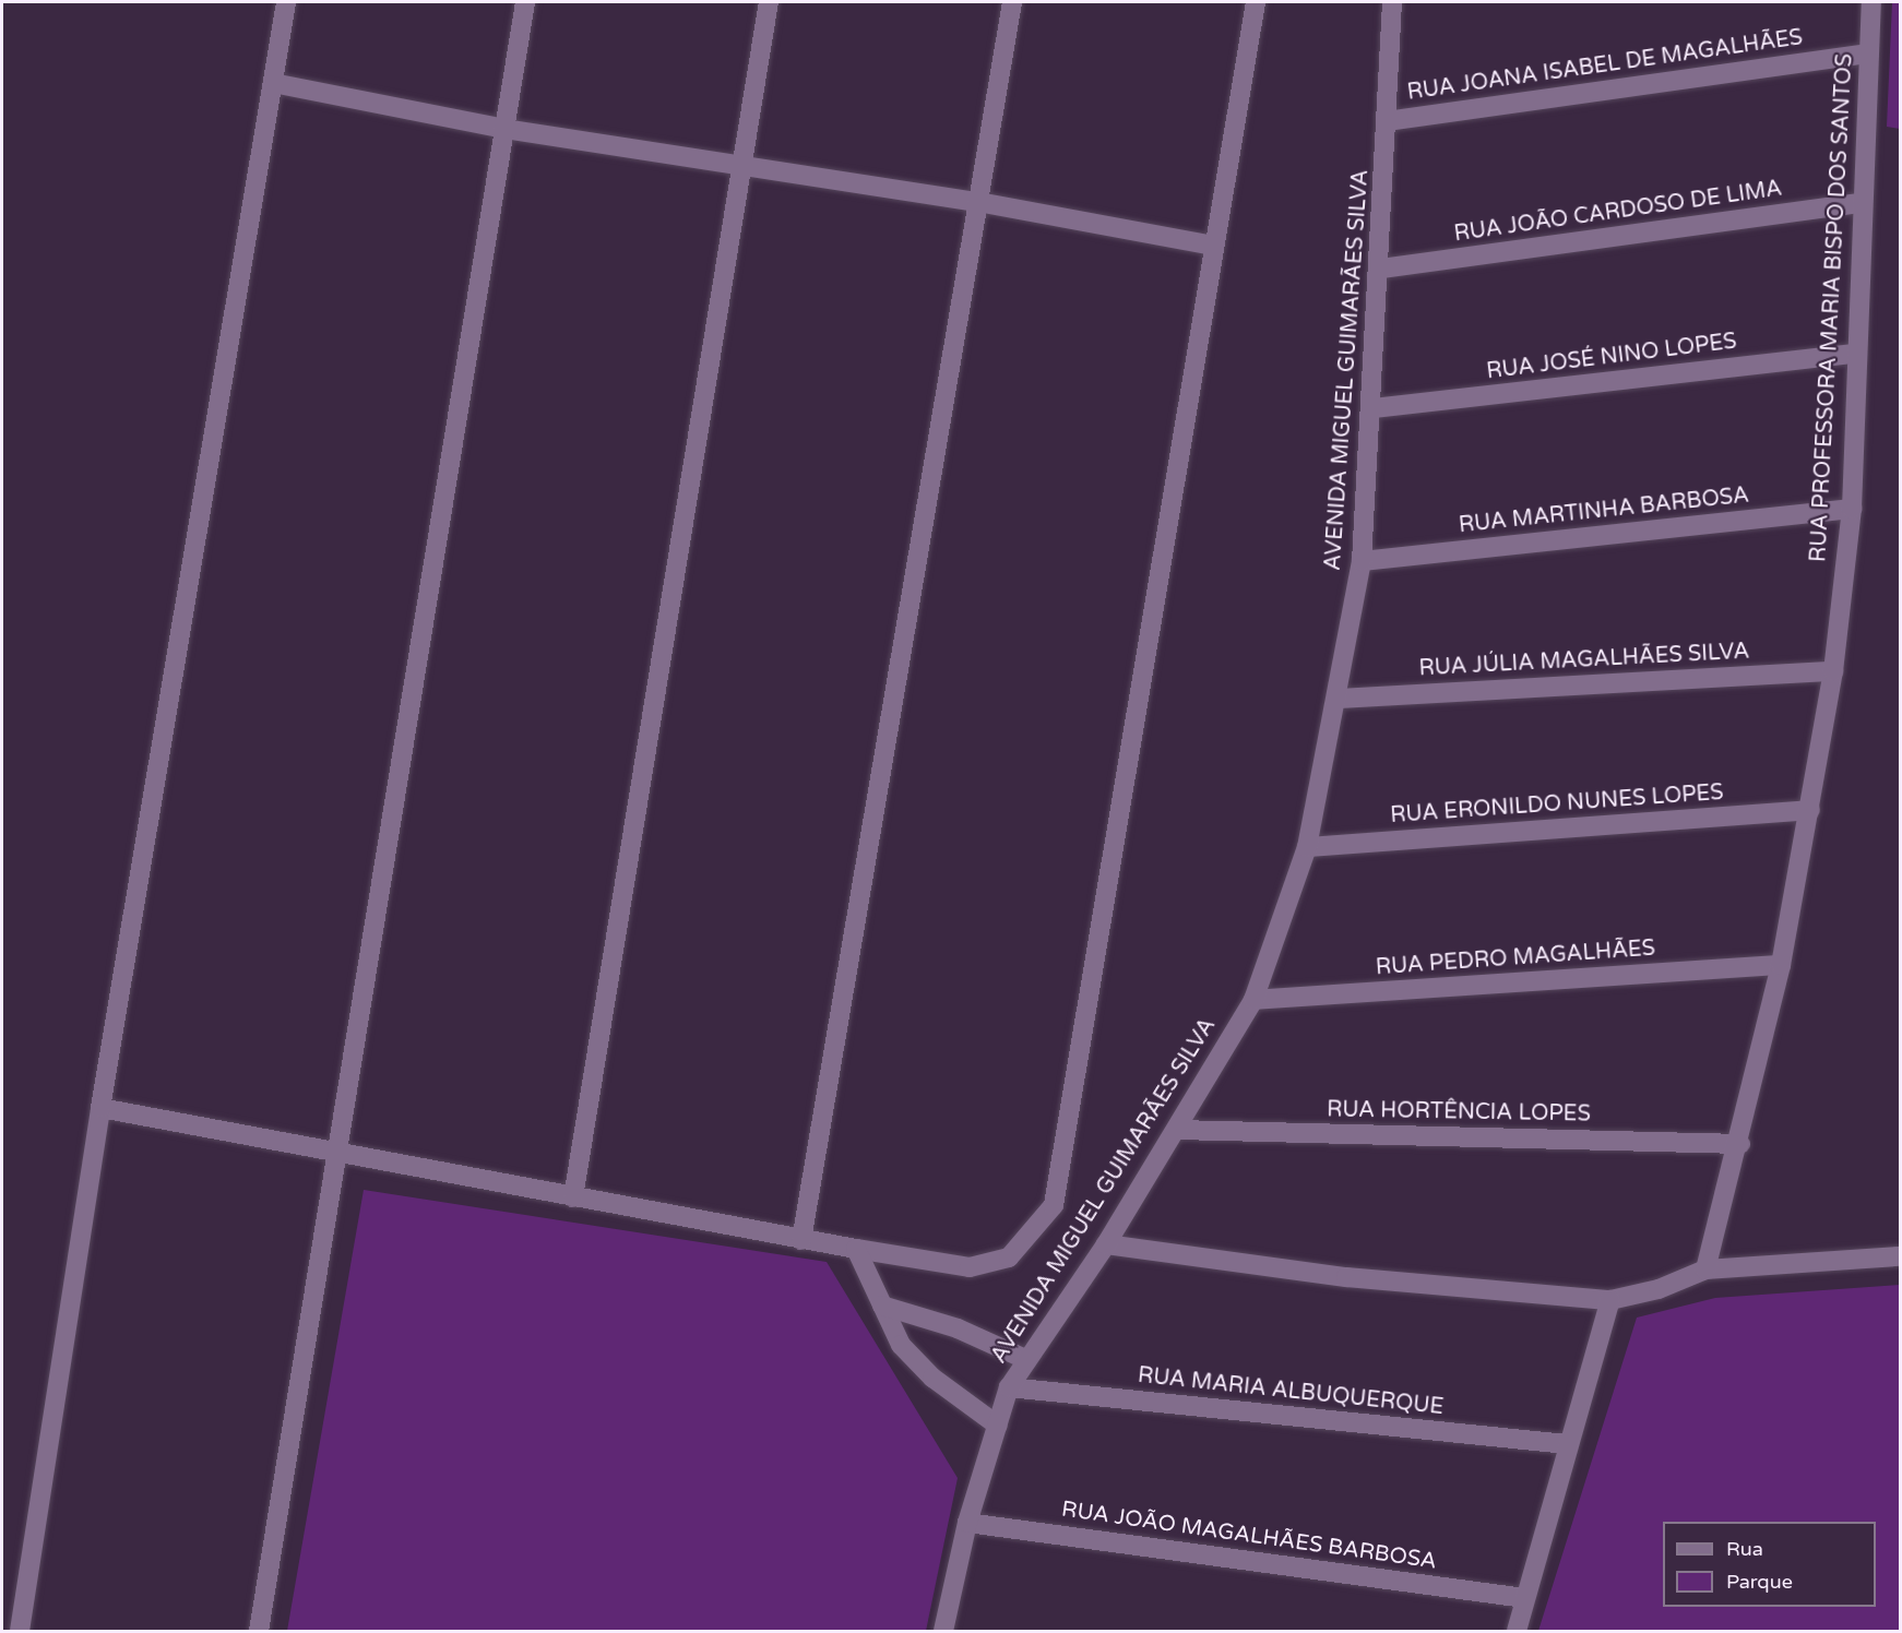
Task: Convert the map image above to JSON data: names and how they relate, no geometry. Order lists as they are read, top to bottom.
{
  "streets": {
    "street": [
      "RUA JOANA ISABEL DE MAGALHÃES",
      "RUA JOÃO CARDOSO DE LIMA",
      "RUA PROFESSORA MARIA BISPO DOS SANTOS",
      "RUA JOSÉ NINO LOPES",
      "AVENIDA MIGUEL GUIMARÃES SILVA",
      "RUA MARTINHA BARBOSA",
      "RUA JÚLIA MAGALHÃES SILVA",
      "RUA ERONILDO NUNES LOPES",
      "RUA PEDRO MAGALHÃES",
      "RUA HORTÊNCIA LOPES",
      "RUA MARIA ALBUQUERQUE",
      "RUA JOÃO MAGALHÃES BARBOSA"
    ]
  },
  "crossings": [
    ["RUA JOANA ISABEL DE MAGALHÃES", "RUA PROFESSORA MARIA BISPO DOS SANTOS"],
    ["RUA JOANA ISABEL DE MAGALHÃES", "AVENIDA MIGUEL GUIMARÃES SILVA"],
    ["RUA JOÃO CARDOSO DE LIMA", "RUA PROFESSORA MARIA BISPO DOS SANTOS"],
    ["RUA JOÃO CARDOSO DE LIMA", "AVENIDA MIGUEL GUIMARÃES SILVA"],
    ["RUA PROFESSORA MARIA BISPO DOS SANTOS", "RUA JOSÉ NINO LOPES"],
    ["RUA PROFESSORA MARIA BISPO DOS SANTOS", "RUA MARTINHA BARBOSA"],
    ["RUA PROFESSORA MARIA BISPO DOS SANTOS", "RUA JÚLIA MAGALHÃES SILVA"],
    ["RUA PROFESSORA MARIA BISPO DOS SANTOS", "RUA ERONILDO NUNES LOPES"],
    ["RUA PROFESSORA MARIA BISPO DOS SANTOS", "RUA PEDRO MAGALHÃES"],
    ["RUA PROFESSORA MARIA BISPO DOS SANTOS", "RUA HORTÊNCIA LOPES"],
    ["RUA JOSÉ NINO LOPES", "AVENIDA MIGUEL GUIMARÃES SILVA"],
    ["AVENIDA MIGUEL GUIMARÃES SILVA", "RUA MARTINHA BARBOSA"],
    ["AVENIDA MIGUEL GUIMARÃES SILVA", "RUA JÚLIA MAGALHÃES SILVA"],
    ["AVENIDA MIGUEL GUIMARÃES SILVA", "RUA ERONILDO NUNES LOPES"],
    ["AVENIDA MIGUEL GUIMARÃES SILVA", "RUA PEDRO MAGALHÃES"],
    ["AVENIDA MIGUEL GUIMARÃES SILVA", "RUA HORTÊNCIA LOPES"],
    ["AVENIDA MIGUEL GUIMARÃES SILVA", "RUA MARIA ALBUQUERQUE"],
    ["AVENIDA MIGUEL GUIMARÃES SILVA", "RUA JOÃO MAGALHÃES BARBOSA"]
  ],
  "legend": ["Rua", "Parque"]
}
